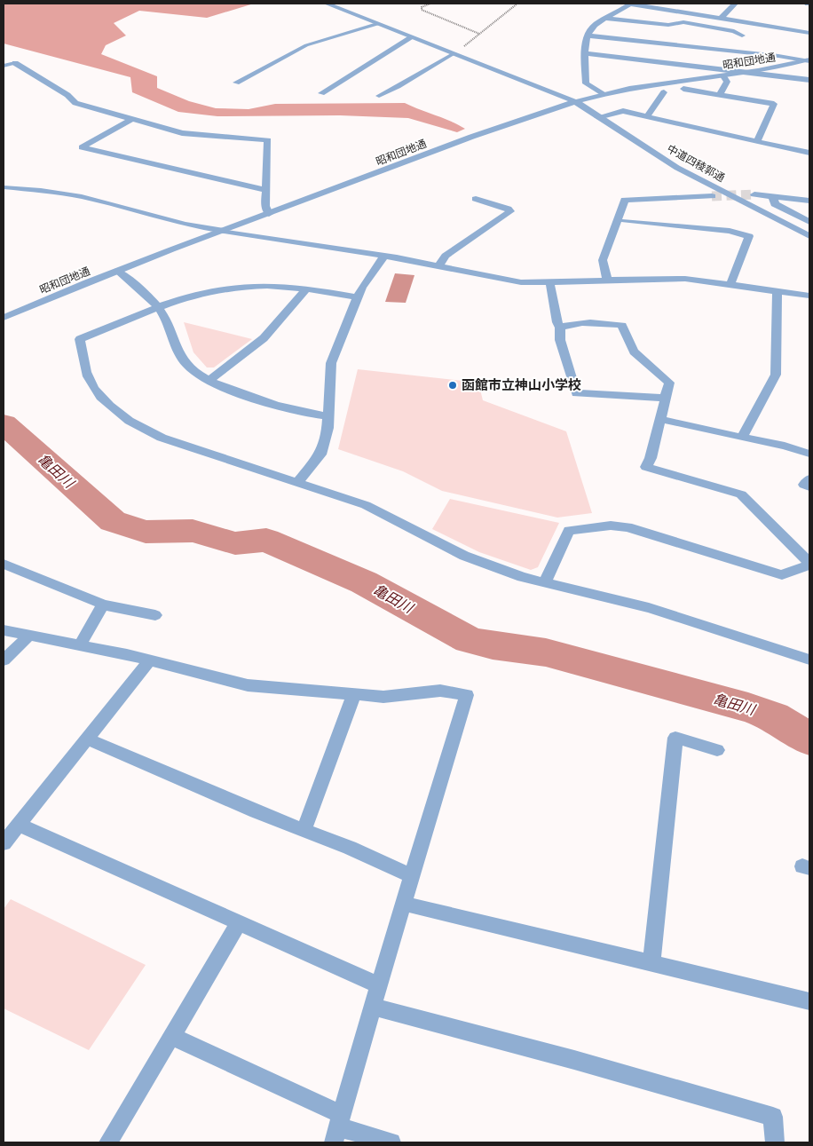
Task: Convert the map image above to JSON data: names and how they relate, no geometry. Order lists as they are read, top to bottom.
{
  "streets": {
    "street": ["昭和団地通", "中道四稜郭通"]
  },
  "crossings": [
    ["昭和団地通", "中道四稜郭通"]
  ],
  "water": ["亀田川"],
  "places": ["函館市立神山小学校"]
}
